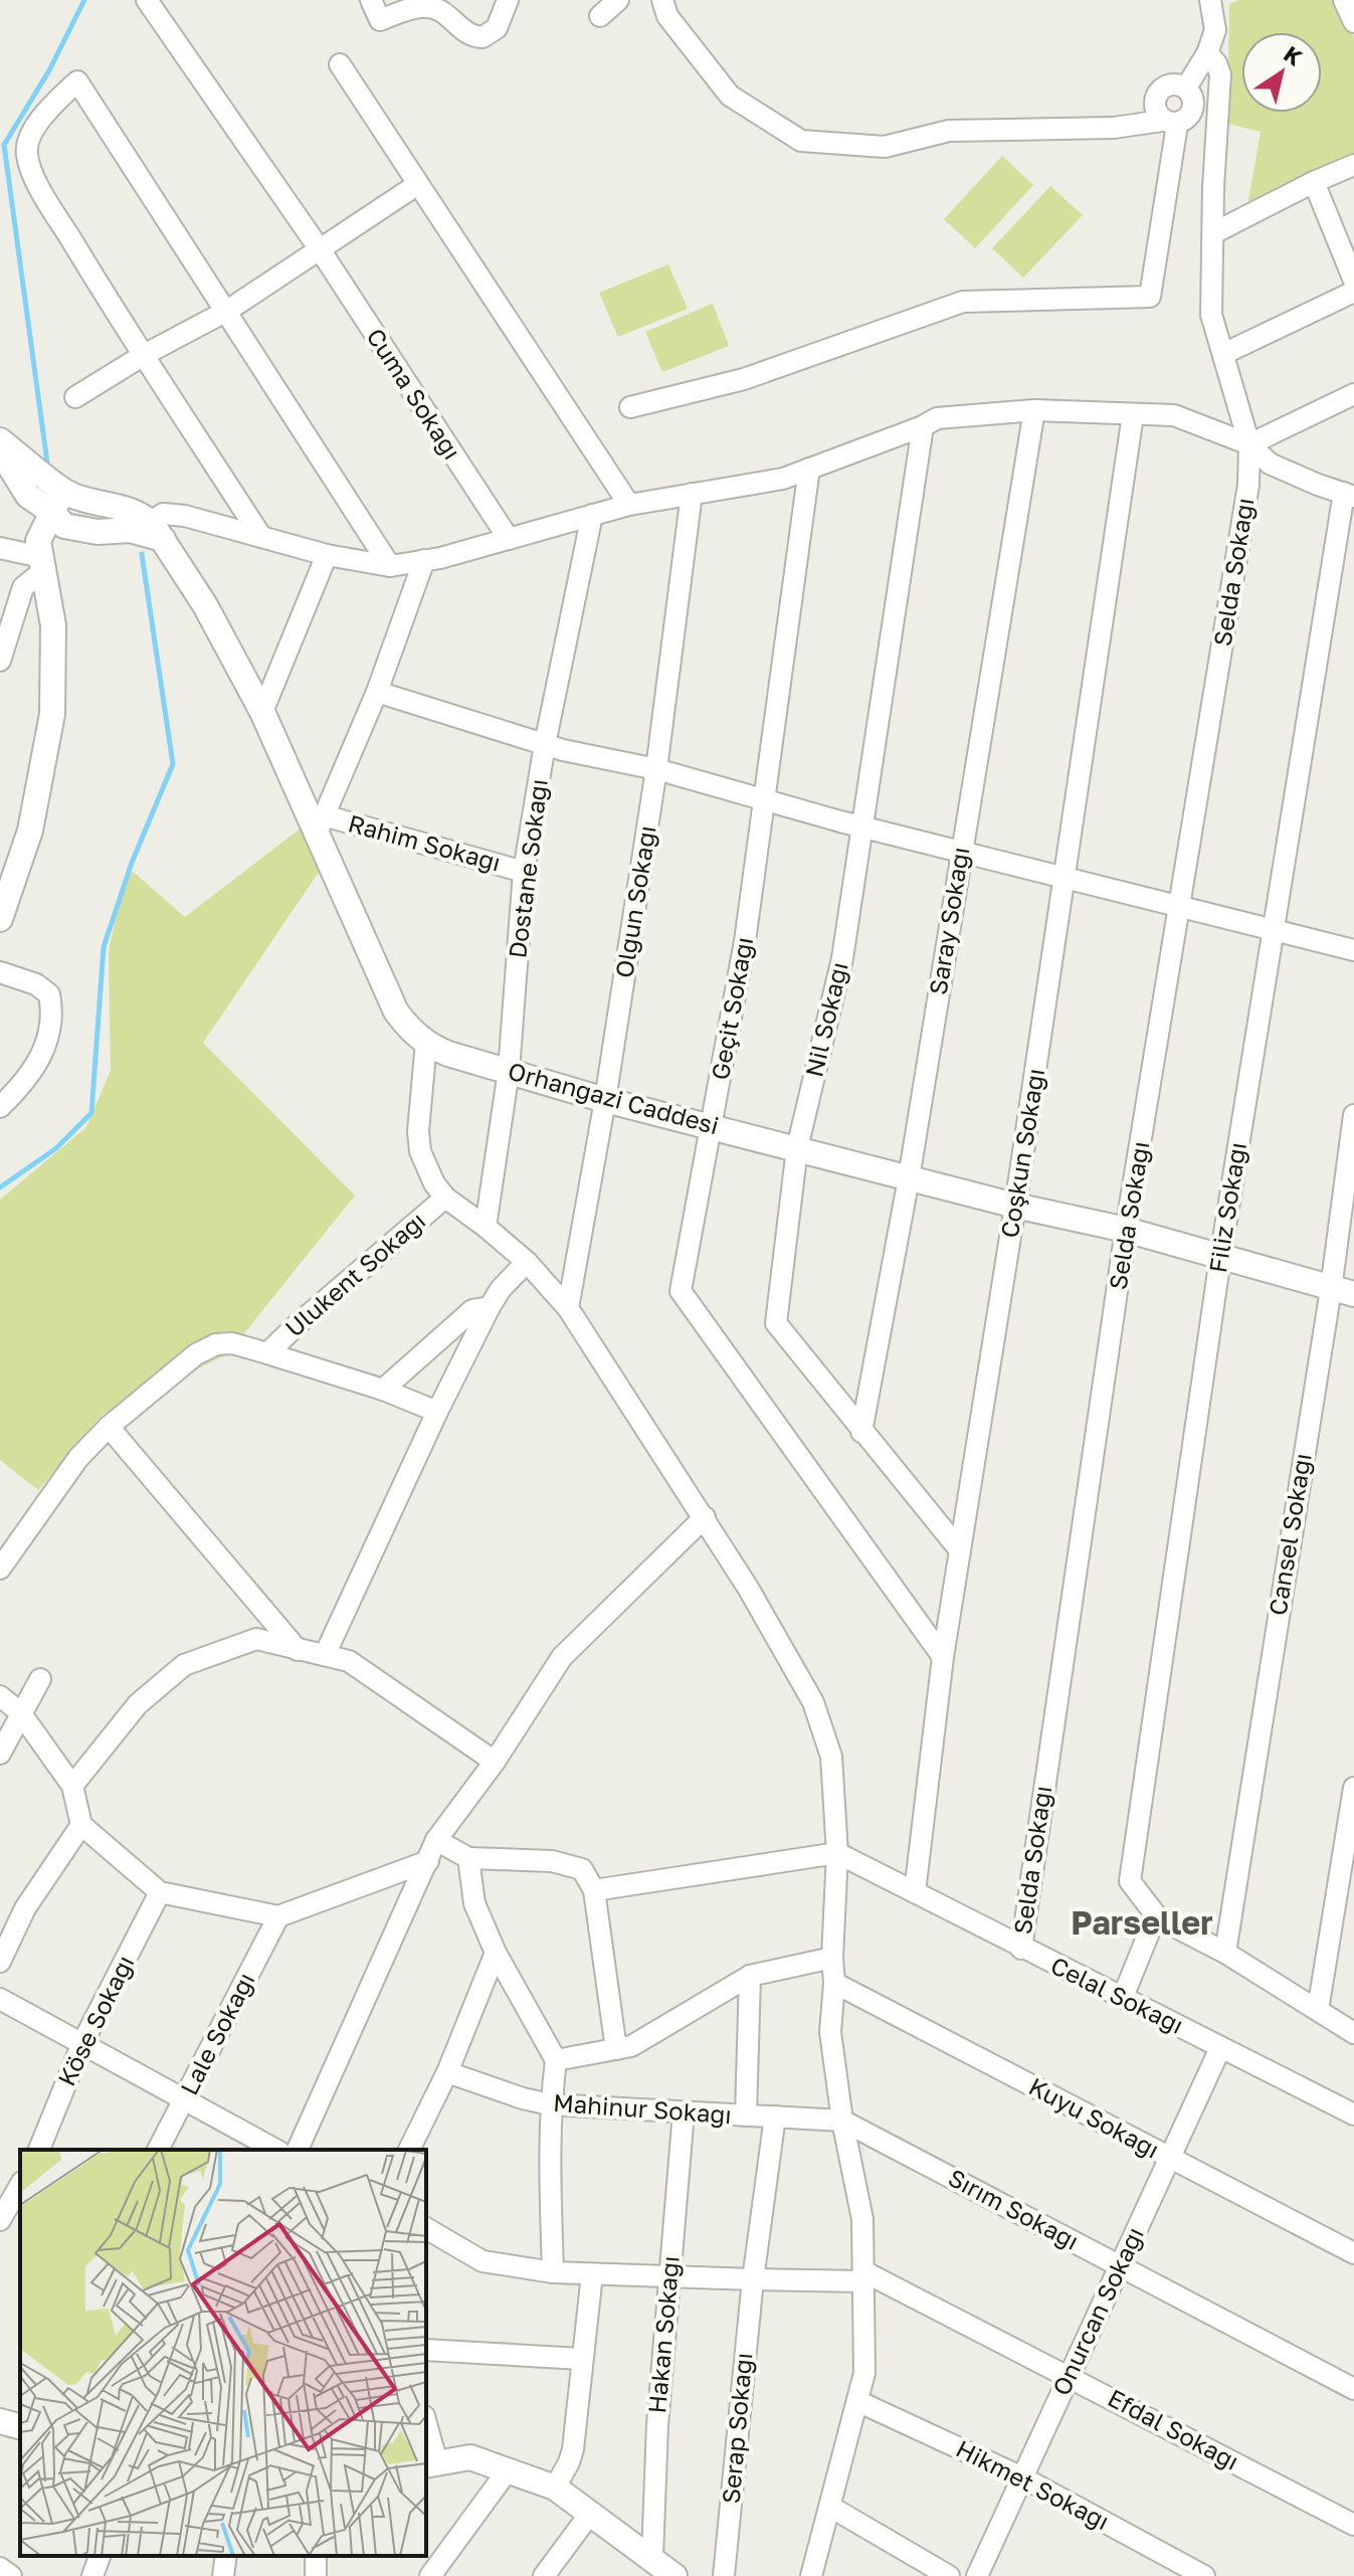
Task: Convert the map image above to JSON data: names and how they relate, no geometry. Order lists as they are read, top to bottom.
{
  "streets": {
    "street": [
      "Cuma Sokağı",
      "Selda Sokağı",
      "Rahim Sokağı",
      "Dostane Sokağı",
      "Olgun Sokağı",
      "Saray Sokağı",
      "Geçit Sokağı",
      "Nil Sokağı",
      "Orhangazi Caddesi",
      "Coşkun Sokağı",
      "Filiz Sokağı",
      "Ulukent Sokağı",
      "Cansel Sokağı",
      "Celal Sokağı",
      "Köse Sokağı",
      "Lale Sokağı",
      "Mahinur Sokağı",
      "Kuyu Sokağı",
      "Sırım Sokağı",
      "Onurcan Sokağı",
      "Hakan Sokağı",
      "Serap Sokağı",
      "Efdal Sokağı",
      "Hikmet Sokağı"
    ]
  },
  "crossings": [
    ["Selda Sokağı", "Orhangazi Caddesi"],
    ["Selda Sokağı", "Celal Sokağı"],
    ["Rahim Sokağı", "Dostane Sokağı"],
    ["Rahim Sokağı", "Orhangazi Caddesi"],
    ["Dostane Sokağı", "Orhangazi Caddesi"],
    ["Olgun Sokağı", "Orhangazi Caddesi"],
    ["Saray Sokağı", "Nil Sokağı"],
    ["Saray Sokağı", "Orhangazi Caddesi"],
    ["Geçit Sokağı", "Orhangazi Caddesi"],
    ["Geçit Sokağı", "Coşkun Sokağı"],
    ["Nil Sokağı", "Orhangazi Caddesi"],
    ["Nil Sokağı", "Coşkun Sokağı"],
    ["Orhangazi Caddesi", "Coşkun Sokağı"],
    ["Orhangazi Caddesi", "Filiz Sokağı"],
    ["Orhangazi Caddesi", "Cansel Sokağı"],
    ["Coşkun Sokağı", "Celal Sokağı"],
    ["Filiz Sokağı", "Cansel Sokağı"],
    ["Celal Sokağı", "Onurcan Sokağı"],
    ["Mahinur Sokağı", "Sırım Sokağı"],
    ["Mahinur Sokağı", "Hakan Sokağı"],
    ["Mahinur Sokağı", "Serap Sokağı"],
    ["Kuyu Sokağı", "Onurcan Sokağı"],
    ["Sırım Sokağı", "Onurcan Sokağı"],
    ["Onurcan Sokağı", "Efdal Sokağı"],
    ["Onurcan Sokağı", "Hikmet Sokağı"]
  ],
  "districts": ["Parseller"],
  "north": "top right"
}
